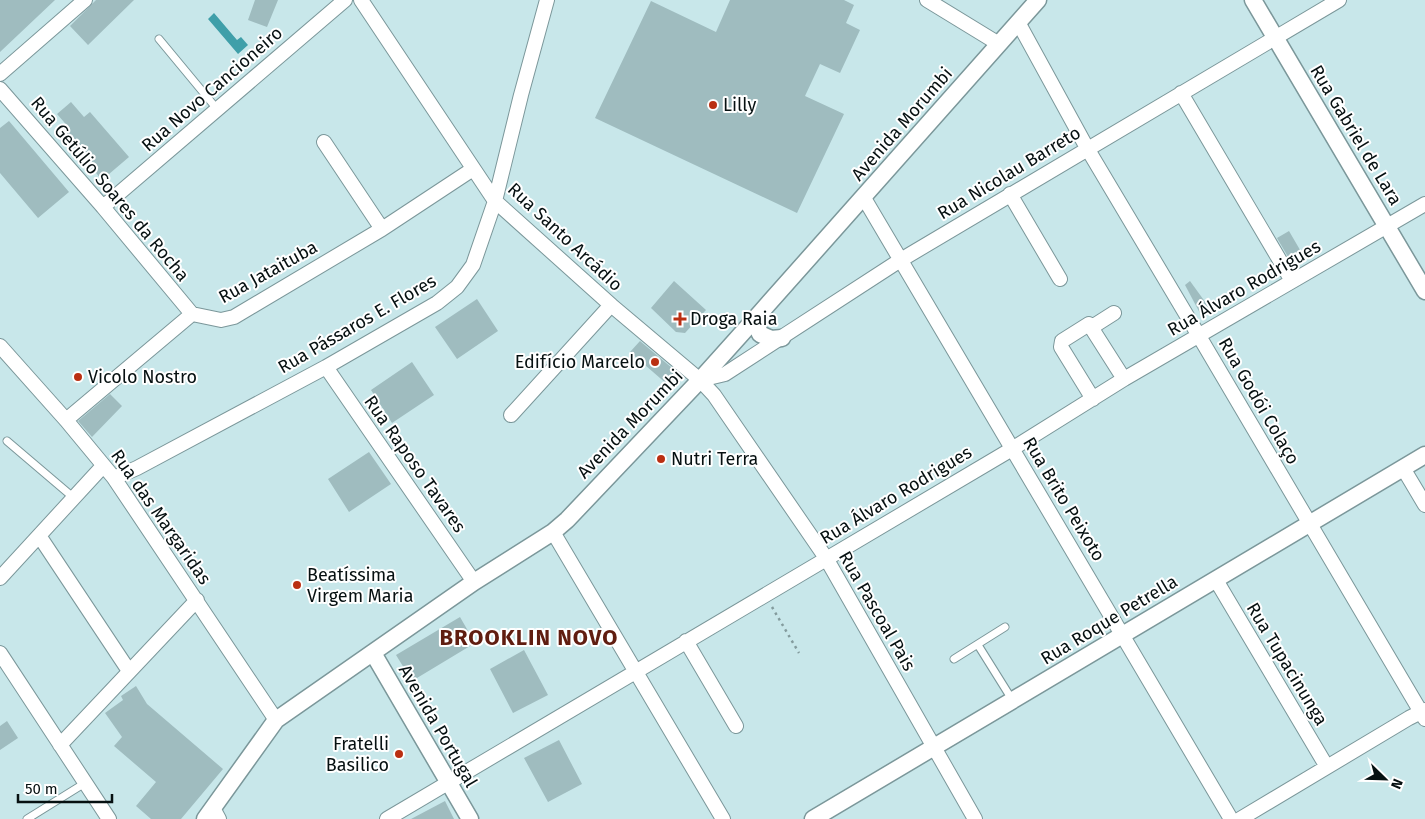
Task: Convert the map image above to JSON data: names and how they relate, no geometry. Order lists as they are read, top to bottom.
{
  "streets": {
    "street": [
      "Rua Novo Cancioneiro",
      "Avenida Morumbi",
      "Rua Gabriel de Lara",
      "Rua Nicolau Barreto",
      "Rua Getúlio Soares da Rocha",
      "Rua Santo Arcádio",
      "Rua Jataituba",
      "Rua Álvaro Rodrigues",
      "Rua Pássaros E. Flores",
      "Rua Godói Colaço",
      "Rua Raposo Tavares",
      "Rua Brito Peixoto",
      "Rua das Margaridas",
      "Rua Pascoal Pais",
      "Rua Roque Petrella",
      "Rua Tupacinunga",
      "Avenida Portugal"
    ]
  },
  "crossings": [
    ["Rua Novo Cancioneiro", "Rua Getúlio Soares da Rocha"],
    ["Avenida Morumbi", "Rua Nicolau Barreto"],
    ["Avenida Morumbi", "Rua Santo Arcádio"],
    ["Avenida Morumbi", "Rua Godói Colaço"],
    ["Avenida Morumbi", "Rua Raposo Tavares"],
    ["Avenida Morumbi", "Rua Brito Peixoto"],
    ["Avenida Morumbi", "Rua das Margaridas"],
    ["Avenida Morumbi", "Rua Pascoal Pais"],
    ["Avenida Morumbi", "Avenida Portugal"],
    ["Rua Gabriel de Lara", "Rua Nicolau Barreto"],
    ["Rua Gabriel de Lara", "Rua Álvaro Rodrigues"],
    ["Rua Nicolau Barreto", "Rua Santo Arcádio"],
    ["Rua Nicolau Barreto", "Rua Godói Colaço"],
    ["Rua Nicolau Barreto", "Rua Brito Peixoto"],
    ["Rua Nicolau Barreto", "Rua Pascoal Pais"],
    ["Rua Getúlio Soares da Rocha", "Rua Jataituba"],
    ["Rua Santo Arcádio", "Rua Jataituba"],
    ["Rua Santo Arcádio", "Rua Pássaros E. Flores"],
    ["Rua Santo Arcádio", "Rua Pascoal Pais"],
    ["Rua Álvaro Rodrigues", "Rua Godói Colaço"],
    ["Rua Álvaro Rodrigues", "Rua Brito Peixoto"],
    ["Rua Álvaro Rodrigues", "Rua Pascoal Pais"],
    ["Rua Álvaro Rodrigues", "Avenida Portugal"],
    ["Rua Pássaros E. Flores", "Rua Raposo Tavares"],
    ["Rua Pássaros E. Flores", "Rua das Margaridas"],
    ["Rua Godói Colaço", "Rua Roque Petrella"],
    ["Rua Brito Peixoto", "Rua Roque Petrella"],
    ["Rua Pascoal Pais", "Rua Roque Petrella"],
    ["Rua Roque Petrella", "Rua Tupacinunga"]
  ],
  "districts": ["BROOKLIN NOVO"],
  "places": {
    "other": [
      "Lilly",
      "Edifício Marcelo",
      "Vicolo Nostro",
      "Nutri Terra",
      "Beatíssima Virgem Maria",
      "Fratelli Basilico"
    ],
    "health": ["Droga Raia"]
  },
  "scale_bar": "50 m",
  "north": "bottom right"
}
